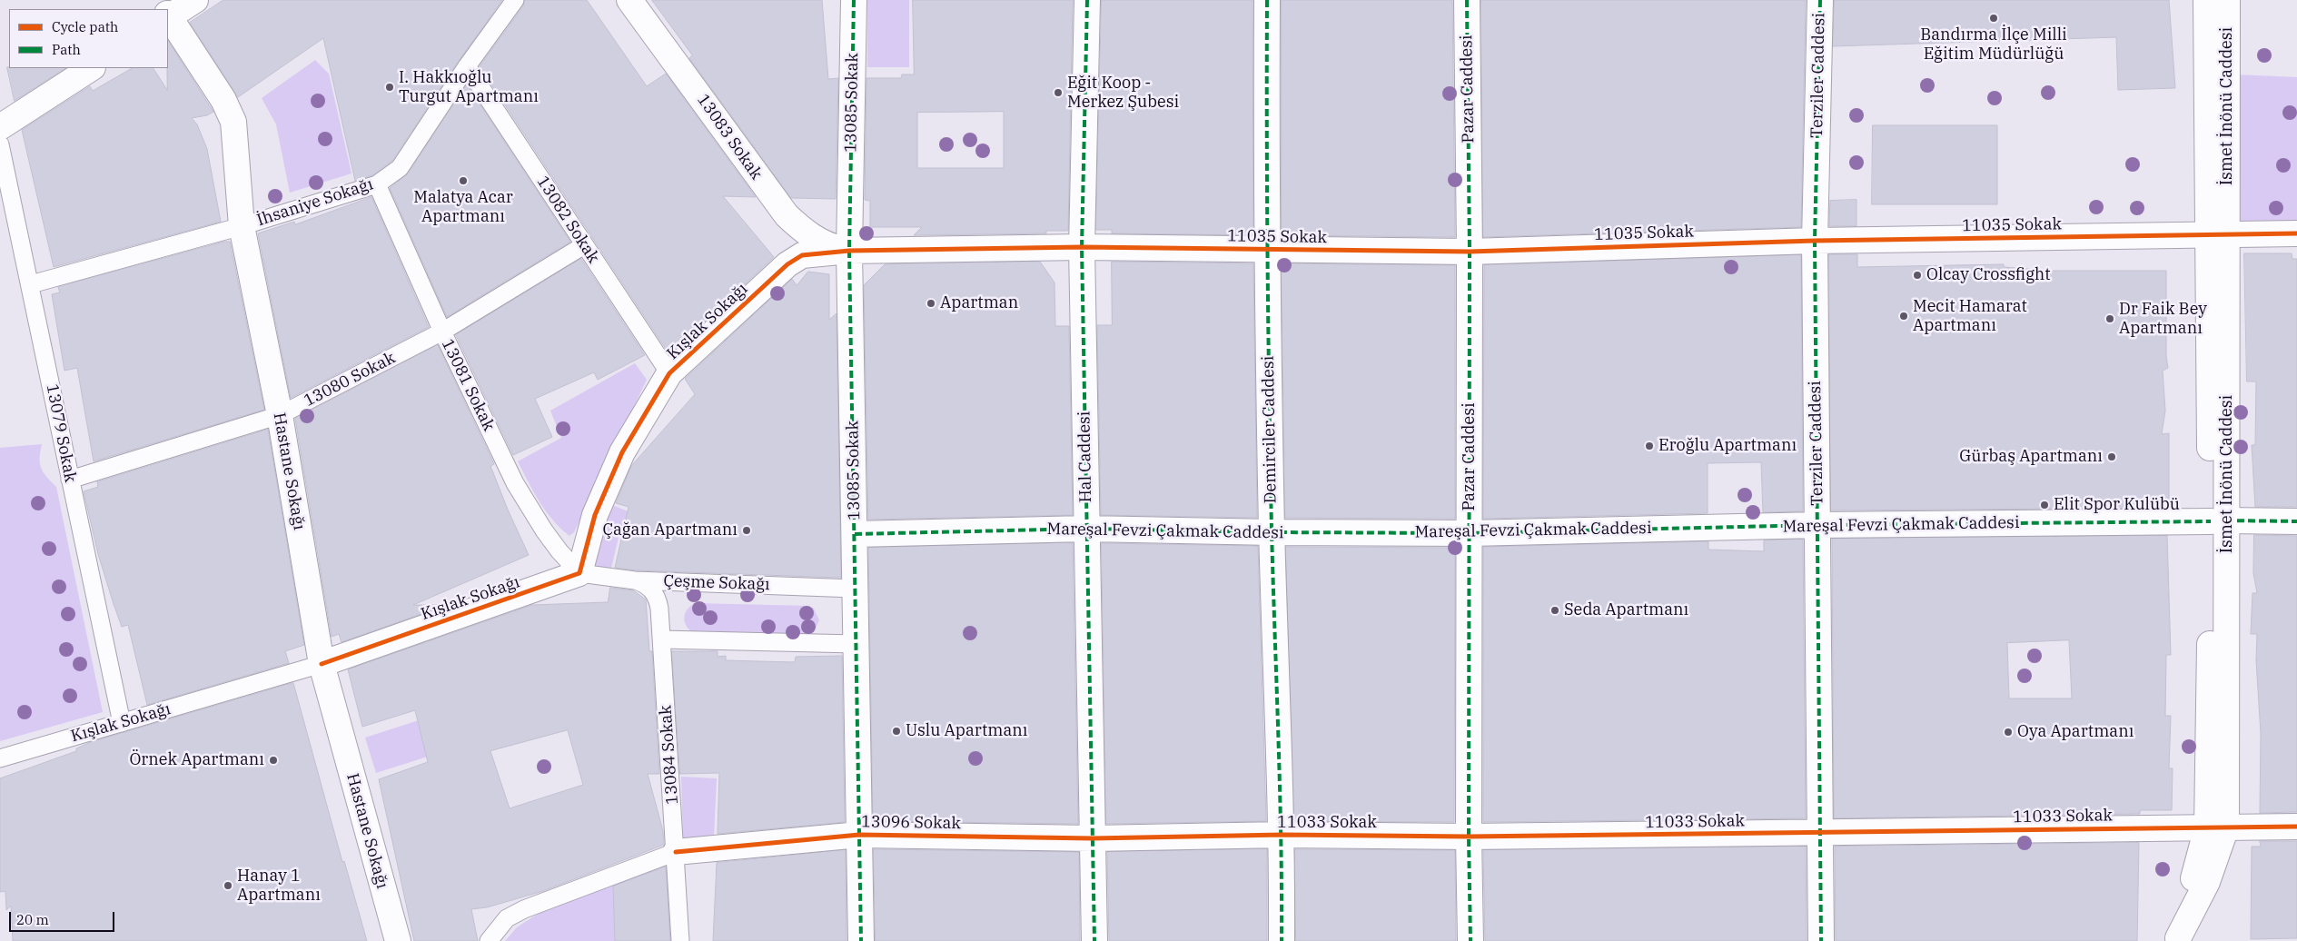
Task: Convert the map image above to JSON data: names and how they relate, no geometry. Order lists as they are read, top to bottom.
{
  "streets": {
    "street": [
      "Terziler Caddesi",
      "Pazar Caddesi",
      "13085 Sokak",
      "İsmet İnönü Caddesi",
      "13083 Sokak",
      "11035 Sokak",
      "Kışlak Sokağı",
      "Demirciler Caddesi",
      "Hal Caddesi",
      "Hastane Sokağı",
      "Mareşal Fevzi Çakmak Caddesi",
      "11033 Sokak",
      "13096 Sokak"
    ],
    "lane": [
      "İhsaniye Sokağı",
      "13082 Sokak",
      "13080 Sokak",
      "13081 Sokak",
      "13079 Sokak",
      "Çeşme Sokağı",
      "13084 Sokak"
    ]
  },
  "crossings": [
    ["Terziler Caddesi", "11035 Sokak"],
    ["Terziler Caddesi", "Mareşal Fevzi Çakmak Caddesi"],
    ["Terziler Caddesi", "11033 Sokak"],
    ["Pazar Caddesi", "11035 Sokak"],
    ["Pazar Caddesi", "Mareşal Fevzi Çakmak Caddesi"],
    ["Pazar Caddesi", "11033 Sokak"],
    ["13085 Sokak", "13083 Sokak"],
    ["13085 Sokak", "Kışlak Sokağı"],
    ["13085 Sokak", "Mareşal Fevzi Çakmak Caddesi"],
    ["13085 Sokak", "Çeşme Sokağı"],
    ["13085 Sokak", "13096 Sokak"],
    ["İsmet İnönü Caddesi", "11035 Sokak"],
    ["İsmet İnönü Caddesi", "Mareşal Fevzi Çakmak Caddesi"],
    ["İsmet İnönü Caddesi", "11033 Sokak"],
    ["13083 Sokak", "Kışlak Sokağı"],
    ["İhsaniye Sokağı", "13082 Sokak"],
    ["İhsaniye Sokağı", "13081 Sokak"],
    ["İhsaniye Sokağı", "13079 Sokak"],
    ["İhsaniye Sokağı", "Hastane Sokağı"],
    ["13082 Sokak", "Kışlak Sokağı"],
    ["13082 Sokak", "13080 Sokak"],
    ["11035 Sokak", "Kışlak Sokağı"],
    ["11035 Sokak", "Demirciler Caddesi"],
    ["11035 Sokak", "Hal Caddesi"],
    ["Kışlak Sokağı", "13081 Sokak"],
    ["Kışlak Sokağı", "13079 Sokak"],
    ["Kışlak Sokağı", "Hal Caddesi"],
    ["Kışlak Sokağı", "Hastane Sokağı"],
    ["Kışlak Sokağı", "Çeşme Sokağı"],
    ["13080 Sokak", "13081 Sokak"],
    ["13080 Sokak", "13079 Sokak"],
    ["13080 Sokak", "Hastane Sokağı"],
    ["13081 Sokak", "Çeşme Sokağı"],
    ["Demirciler Caddesi", "Mareşal Fevzi Çakmak Caddesi"],
    ["Demirciler Caddesi", "11033 Sokak"],
    ["Hal Caddesi", "Mareşal Fevzi Çakmak Caddesi"],
    ["Hal Caddesi", "11033 Sokak"],
    ["Hal Caddesi", "13096 Sokak"],
    ["Çeşme Sokağı", "13084 Sokak"],
    ["13084 Sokak", "13096 Sokak"],
    ["11033 Sokak", "13096 Sokak"]
  ],
  "places": [
    "Bandırma İlçe Milli Eğitim Müdürlüğü",
    "I. Hakkıoğlu Turgut Apartmanı",
    "Eğit Koop - Merkez Şubesi",
    "Malatya Acar Apartmanı",
    "Olcay Crossfight",
    "Apartman",
    "Mecit Hamarat Apartmanı",
    "Dr Faik Bey Apartmanı",
    "Eroğlu Apartmanı",
    "Gürbaş Apartmanı",
    "Elit Spor Kulübü",
    "Çağan Apartmanı",
    "Seda Apartmanı",
    "Uslu Apartmanı",
    "Oya Apartmanı",
    "Örnek Apartmanı",
    "Hanay 1 Apartmanı"
  ],
  "legend": ["Cycle path", "Path"],
  "scale_bar": "20 m"
}
